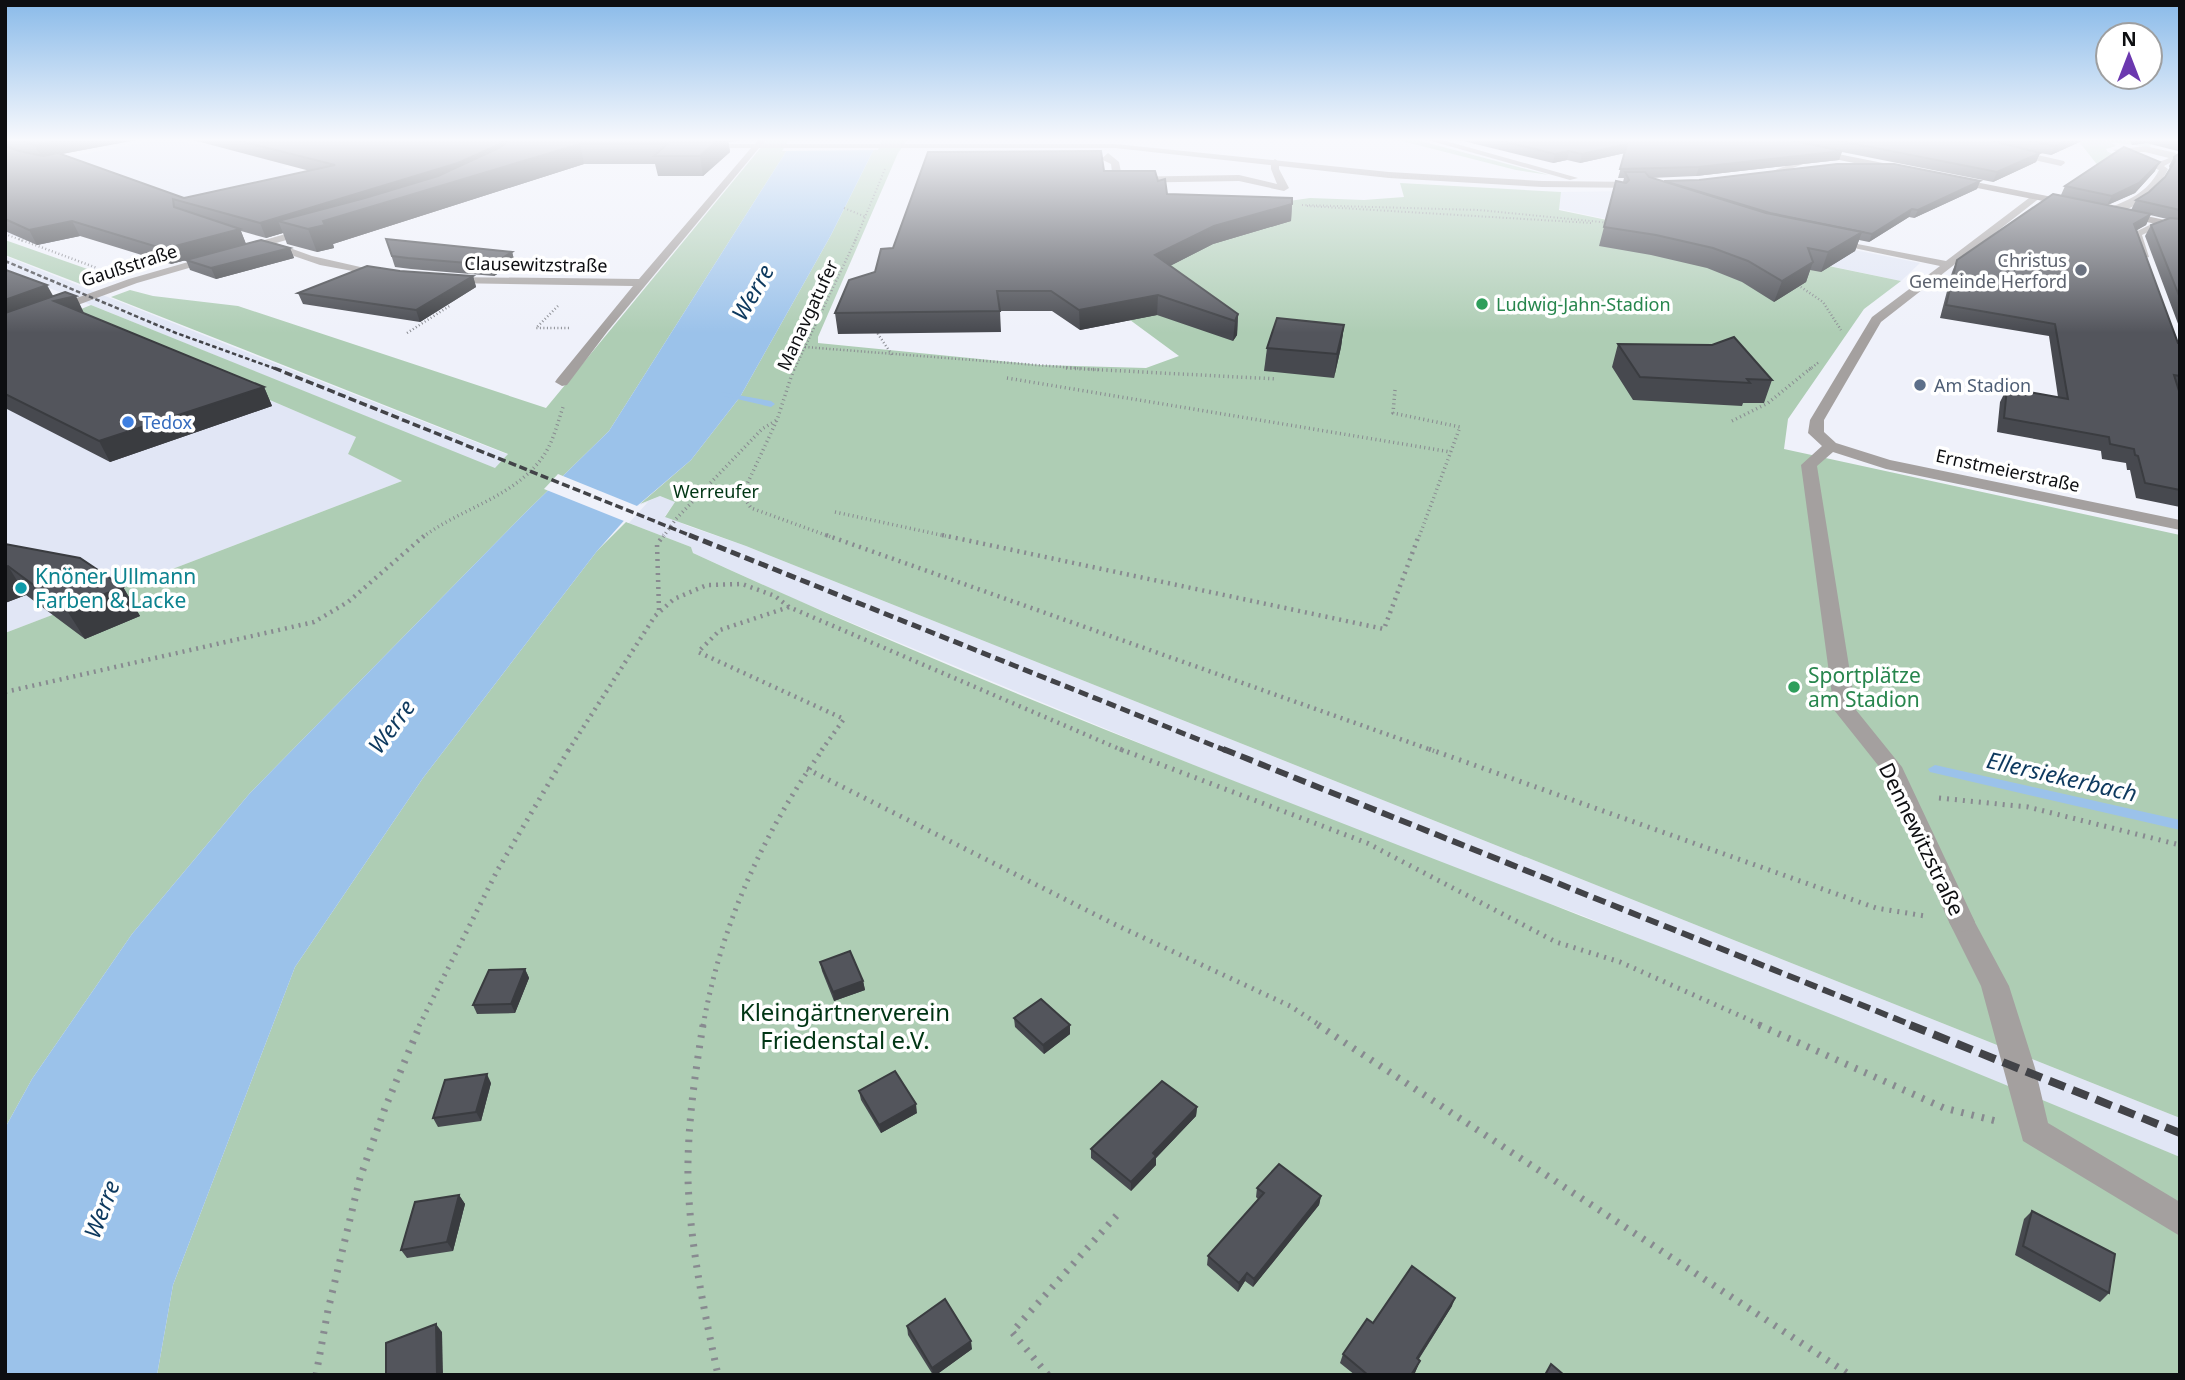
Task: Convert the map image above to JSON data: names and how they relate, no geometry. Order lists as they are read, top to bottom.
{
  "streets": {
    "street": [
      "Clausewitzstraße",
      "Gaußstraße",
      "Ernstmeierstraße",
      "Dennewitzstraße"
    ],
    "path": ["Manavgatufer"]
  },
  "crossings": [
    ["Ernstmeierstraße", "Dennewitzstraße"]
  ],
  "water": ["Werre", "Ellersiekerbach"],
  "parks": ["Werreufer", "Kleingärtnerverein Friedenstal e.V."],
  "places": [
    "Christus Gemeinde Herford",
    "Ludwig-Jahn-Stadion",
    "Am Stadion",
    "Tedox",
    "Knöner Ullmann Farben & Lacke",
    "Sportplätze am Stadion"
  ],
  "north": "top"
}
